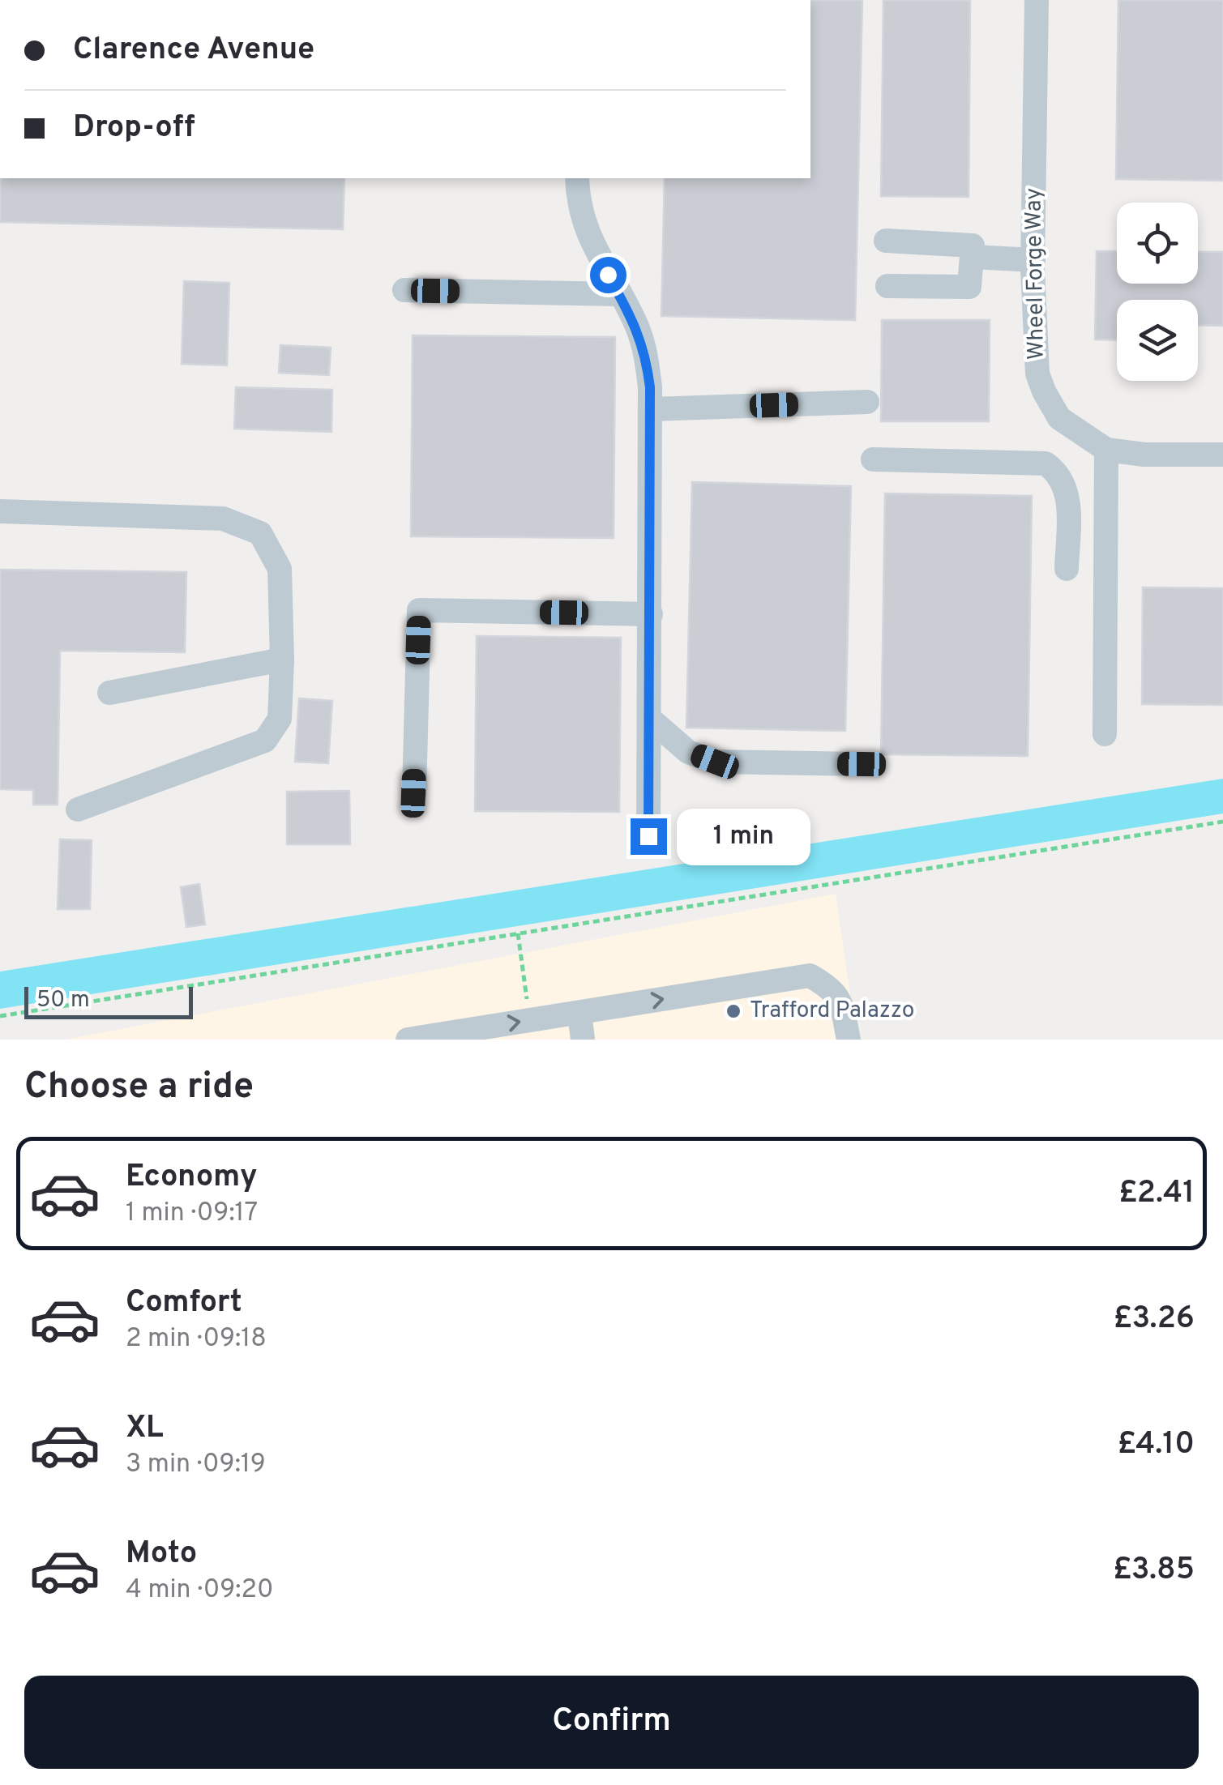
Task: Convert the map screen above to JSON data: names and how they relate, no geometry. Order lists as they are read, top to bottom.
{
  "streets": {
    "street": ["Wheel Forge Way"]
  },
  "places": ["Trafford Palazzo"],
  "scale_bar": "50 m",
  "page": {
    "banner": ["Clarence Avenue", "Drop-off"],
    "bubble": "1 min",
    "scale": "50 m",
    "heading": "Choose a ride",
    "list": [
      {
        "name": "Economy",
        "note": "1 min · 09:17",
        "value": "£2.41"
      },
      {
        "name": "Comfort",
        "note": "2 min · 09:18",
        "value": "£3.26"
      },
      {
        "name": "XL",
        "note": "3 min · 09:19",
        "value": "£4.10"
      },
      {
        "name": "Moto",
        "note": "4 min · 09:20",
        "value": "£3.85"
      }
    ],
    "buttons": "Confirm"
  }
}
